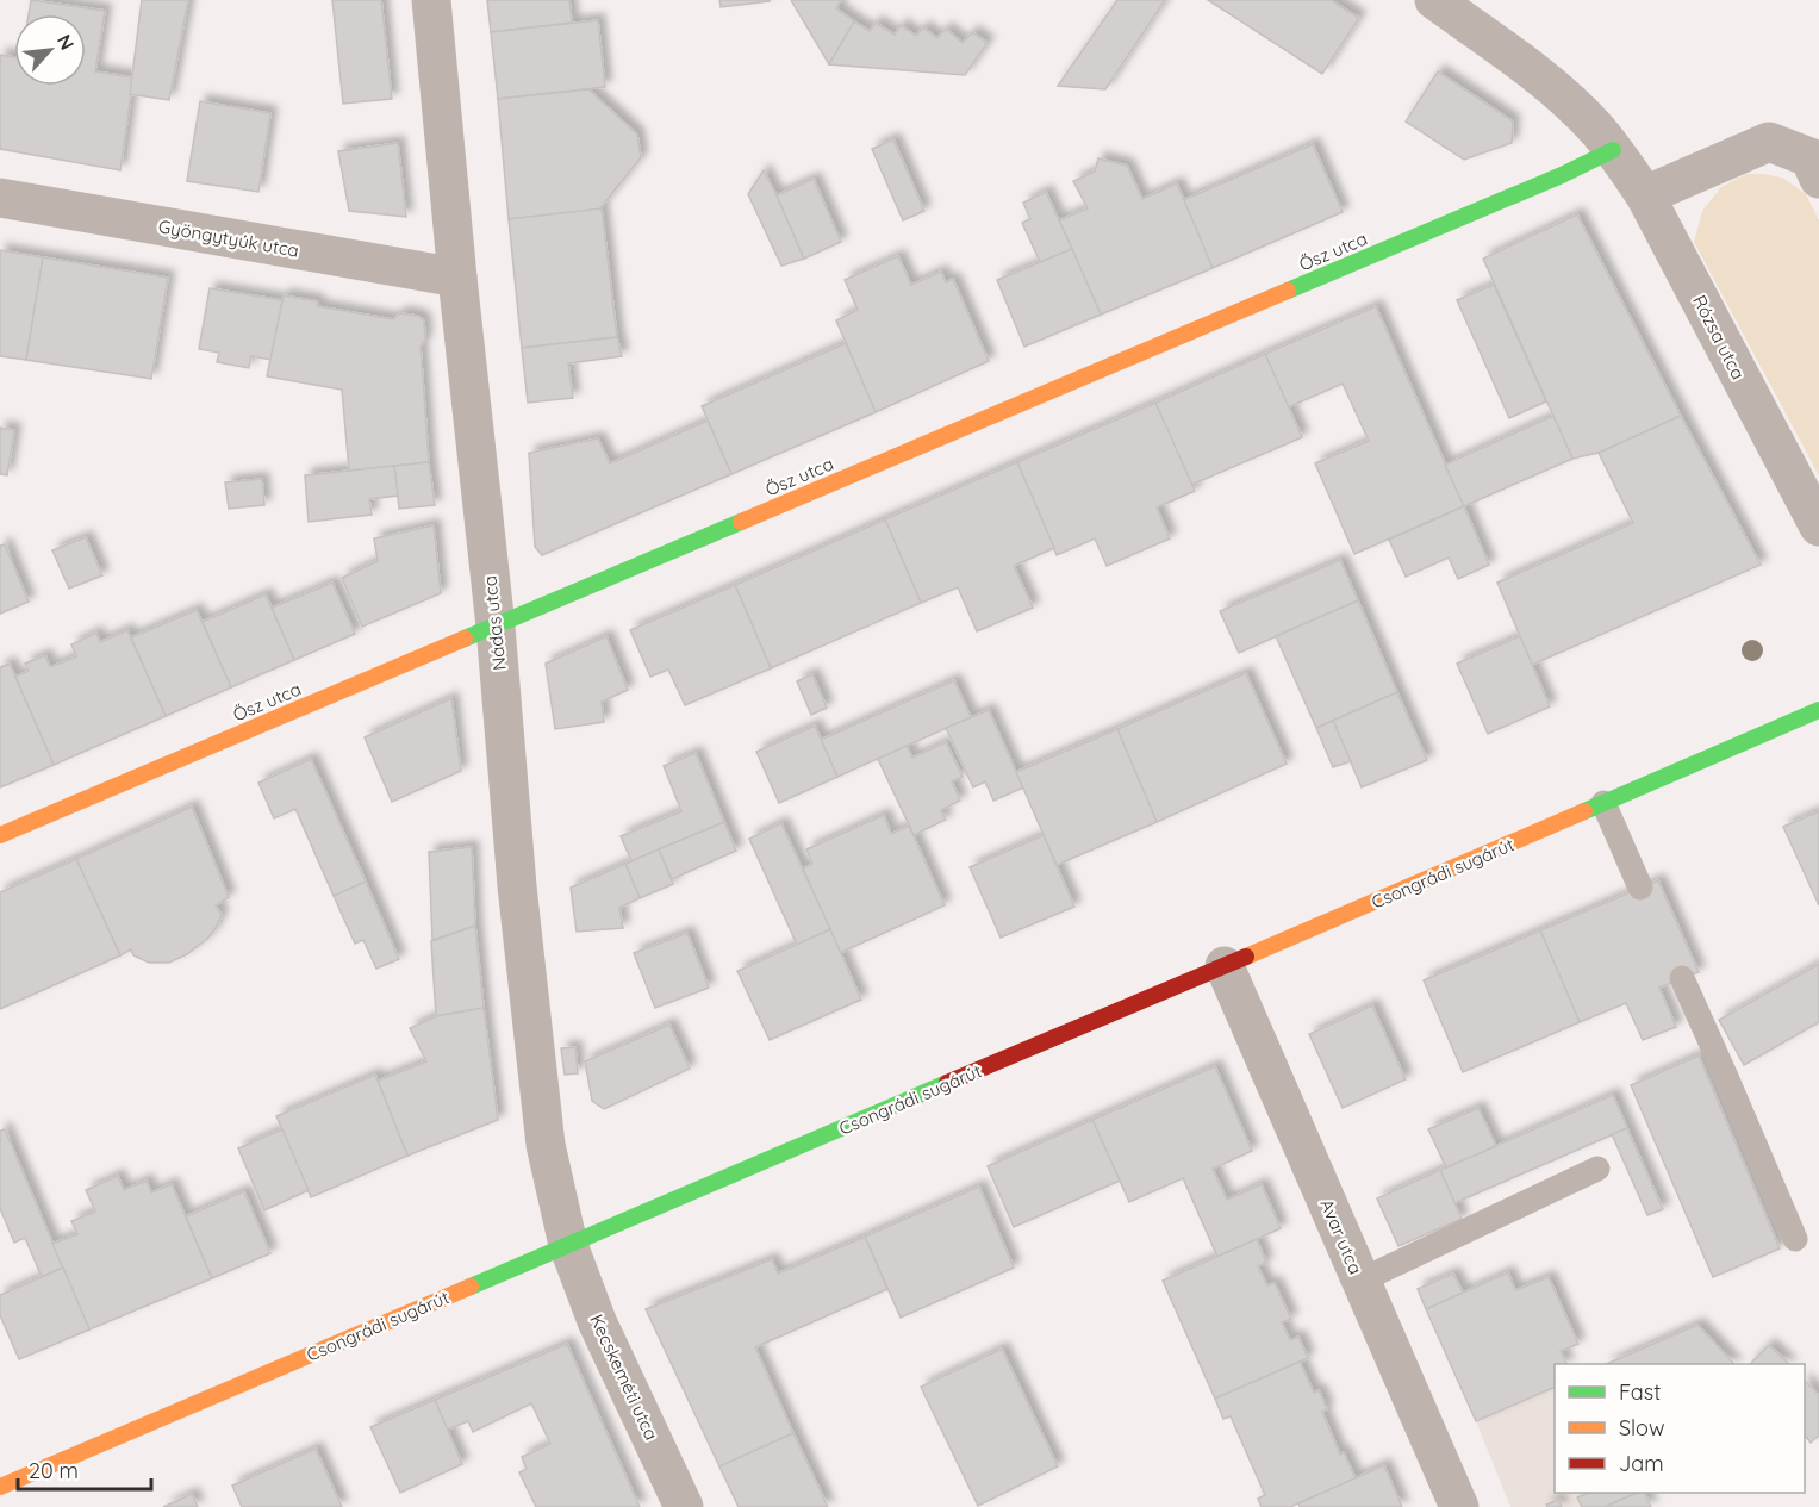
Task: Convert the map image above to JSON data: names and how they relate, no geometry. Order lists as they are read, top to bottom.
{
  "streets": {
    "main road": ["Ősz utca", "Csongrádi sugárút"],
    "street": [
      "Gyöngytyúk utca",
      "Rózsa utca",
      "Nádas utca",
      "Avar utca",
      "Kecskeméti utca"
    ]
  },
  "crossings": [
    ["Gyöngytyúk utca", "Nádas utca"],
    ["Ősz utca", "Rózsa utca"],
    ["Ősz utca", "Nádas utca"],
    ["Nádas utca", "Csongrádi sugárút"],
    ["Nádas utca", "Kecskeméti utca"],
    ["Csongrádi sugárút", "Avar utca"],
    ["Csongrádi sugárút", "Kecskeméti utca"]
  ],
  "legend": ["Fast", "Slow", "Jam"],
  "scale_bar": "20 m",
  "north": "top right"
}
